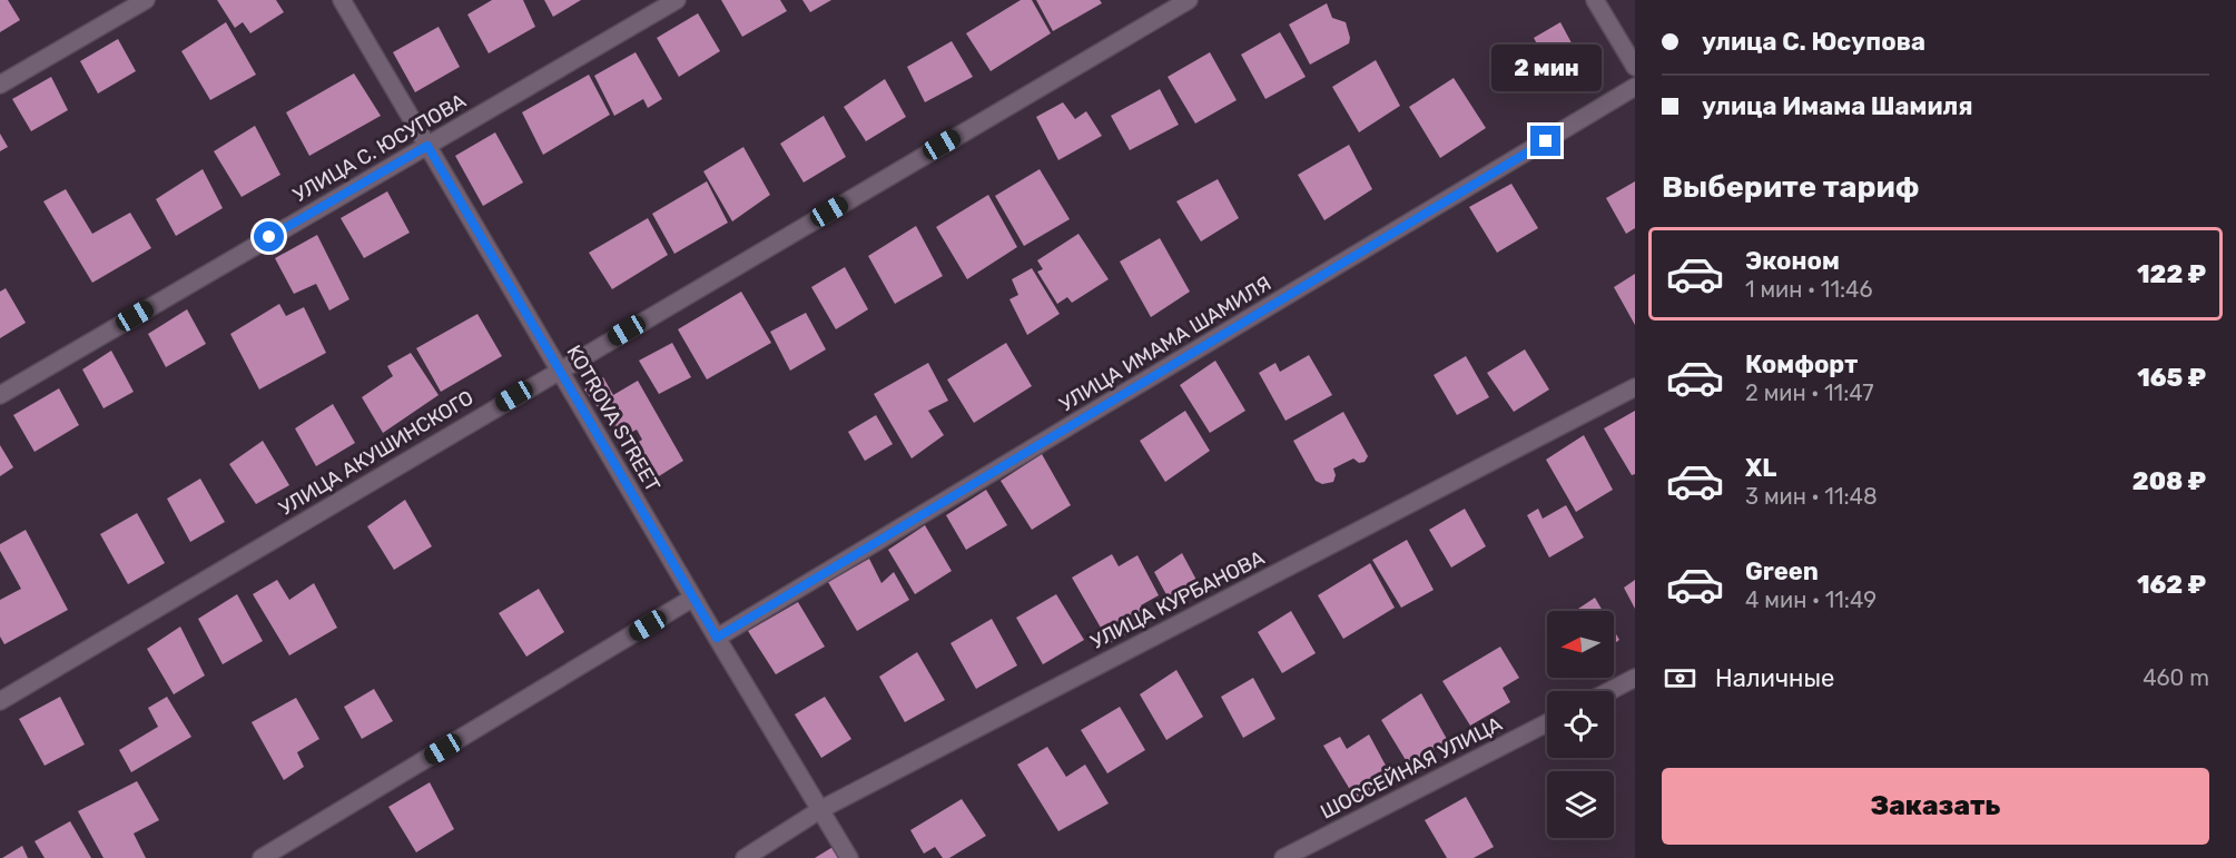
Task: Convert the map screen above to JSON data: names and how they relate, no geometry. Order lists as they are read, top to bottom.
{
  "streets": {
    "street": [
      "УЛИЦА С. ЮСУПОВА",
      "УЛИЦА ИМАМА ШАМИЛЯ",
      "KOTROVA STREET",
      "УЛИЦА АКУШИНСКОГО",
      "УЛИЦА КУРБАНОВА",
      "ШОССЕЙНАЯ УЛИЦА"
    ]
  },
  "crossings": [
    ["УЛИЦА С. ЮСУПОВА", "KOTROVA STREET"],
    ["УЛИЦА ИМАМА ШАМИЛЯ", "KOTROVA STREET"],
    ["KOTROVA STREET", "УЛИЦА АКУШИНСКОГО"],
    ["KOTROVA STREET", "УЛИЦА КУРБАНОВА"]
  ],
  "north": "left",
  "page": {
    "banner": ["улица С. Юсупова", "улица Имама Шамиля"],
    "bubble": "2 мин",
    "heading": "Выберите тариф",
    "list": [
      {
        "name": "Эконом",
        "note": "1 мин · 11:46",
        "value": "122 ₽"
      },
      {
        "name": "Комфорт",
        "note": "2 мин · 11:47",
        "value": "165 ₽"
      },
      {
        "name": "XL",
        "note": "3 мин · 11:48",
        "value": "208 ₽"
      },
      {
        "name": "Green",
        "note": "4 мин · 11:49",
        "value": "162 ₽"
      }
    ],
    "pay": ["Наличные", "460 m"],
    "buttons": "Заказать"
  }
}
